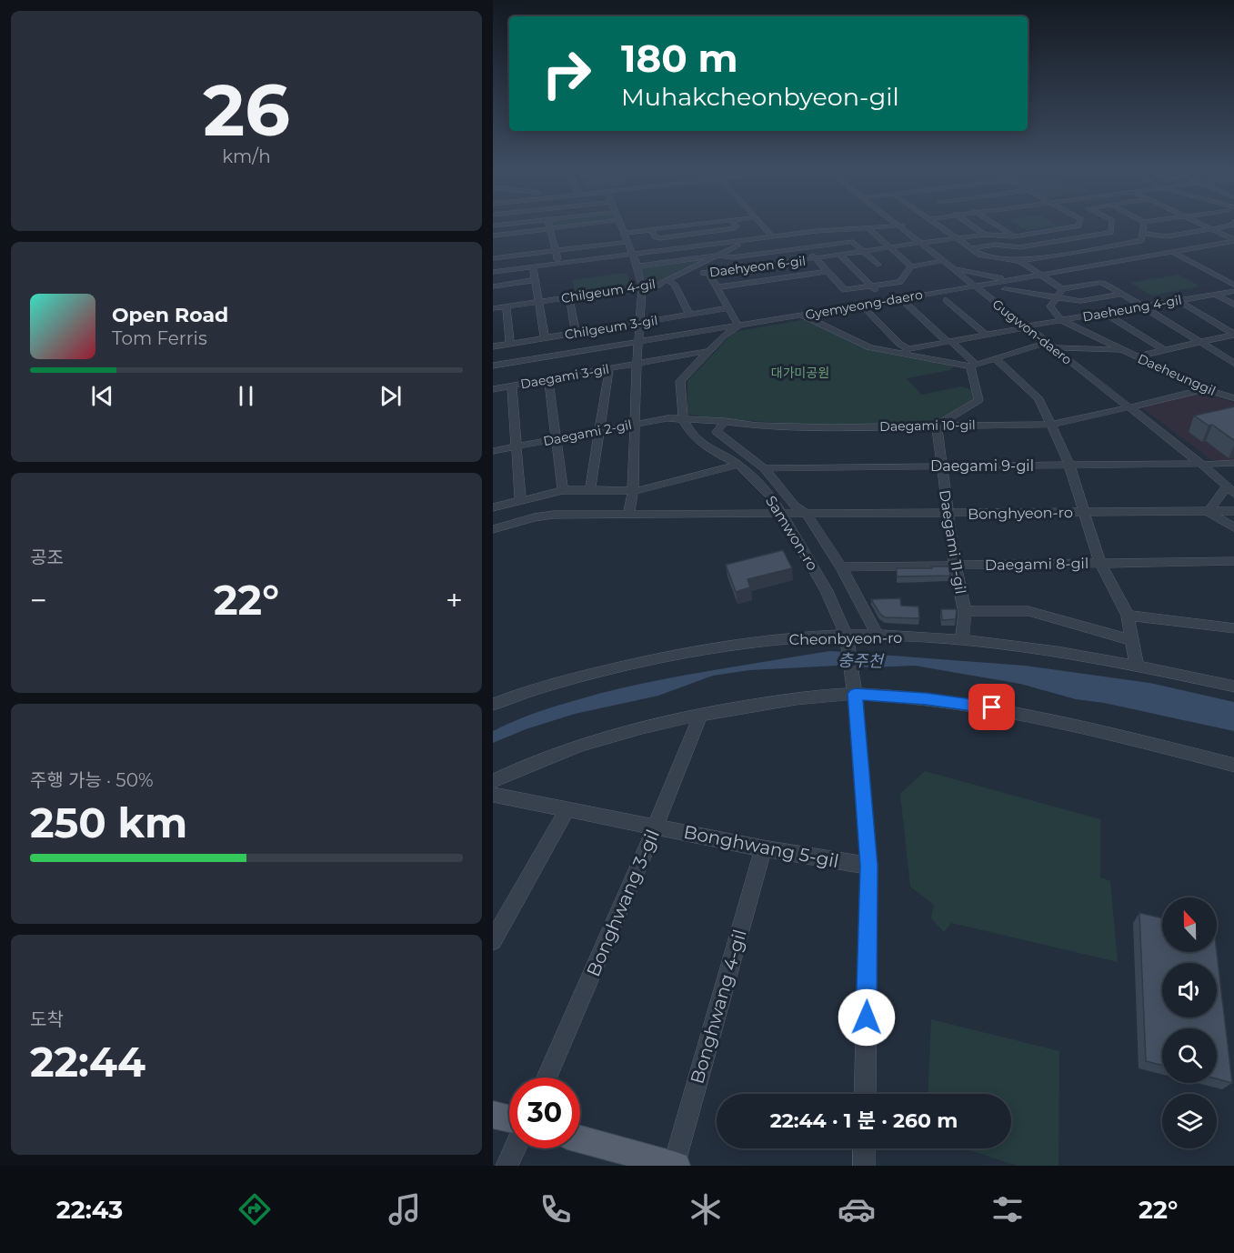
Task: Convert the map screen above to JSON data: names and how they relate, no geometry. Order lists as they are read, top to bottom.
{
  "streets": {
    "street": [
      "Daehyeon 6-gil",
      "Chilgeum 4-gil",
      "Gyemyeong-daero",
      "Daeheung 4-gil",
      "Chilgeum 3-gil",
      "Gugwon-daero",
      "Daeheunggil",
      "Daegami 3-gil",
      "Daegami 10-gil",
      "Daegami 2-gil",
      "Daegami 9-gil",
      "Bonghyeon-ro",
      "Samwon-ro",
      "Daegami 11-gil",
      "Daegami 8-gil",
      "Cheonbyeon-ro",
      "Bonghwang 5-gil",
      "Bonghwang 3-gil",
      "Bonghwang 4-gil"
    ]
  },
  "crossings": [
    ["Daehyeon 6-gil", "Chilgeum 4-gil"],
    ["Daehyeon 6-gil", "Gugwon-daero"],
    ["Gyemyeong-daero", "Gugwon-daero"],
    ["Daeheung 4-gil", "Gugwon-daero"],
    ["Daeheung 4-gil", "Daeheunggil"],
    ["Gugwon-daero", "Daeheunggil"],
    ["Gugwon-daero", "Daegami 10-gil"],
    ["Gugwon-daero", "Daegami 9-gil"],
    ["Daeheunggil", "Daegami 10-gil"],
    ["Daegami 10-gil", "Daegami 2-gil"],
    ["Daegami 10-gil", "Samwon-ro"],
    ["Daegami 10-gil", "Daegami 11-gil"],
    ["Daegami 10-gil", "Daegami 8-gil"],
    ["Daegami 2-gil", "Samwon-ro"],
    ["Daegami 9-gil", "Daegami 11-gil"],
    ["Daegami 9-gil", "Daegami 8-gil"],
    ["Bonghyeon-ro", "Samwon-ro"],
    ["Bonghyeon-ro", "Daegami 11-gil"],
    ["Bonghyeon-ro", "Daegami 8-gil"],
    ["Samwon-ro", "Cheonbyeon-ro"],
    ["Daegami 11-gil", "Daegami 8-gil"],
    ["Daegami 11-gil", "Cheonbyeon-ro"],
    ["Daegami 8-gil", "Cheonbyeon-ro"],
    ["Bonghwang 5-gil", "Bonghwang 3-gil"],
    ["Bonghwang 5-gil", "Bonghwang 4-gil"]
  ],
  "water": ["충주천"],
  "parks": ["대가미공원"],
  "north": "top",
  "page": {
    "tile": [
      ["26", "km/h"],
      "공조",
      ["주행 가능 · 50%", "250 km"],
      ["도착", "22:44"]
    ],
    "turn": ["180 m", "Muhakcheonbyeon-gil"],
    "song": ["Open Road", "Tom Ferris"],
    "heat": ["−", "22°", "+"],
    "limit": "30",
    "trip": "22:44 · 1 분 · 260 m",
    "tabs": ["22:43", "22°"]
  }
}
